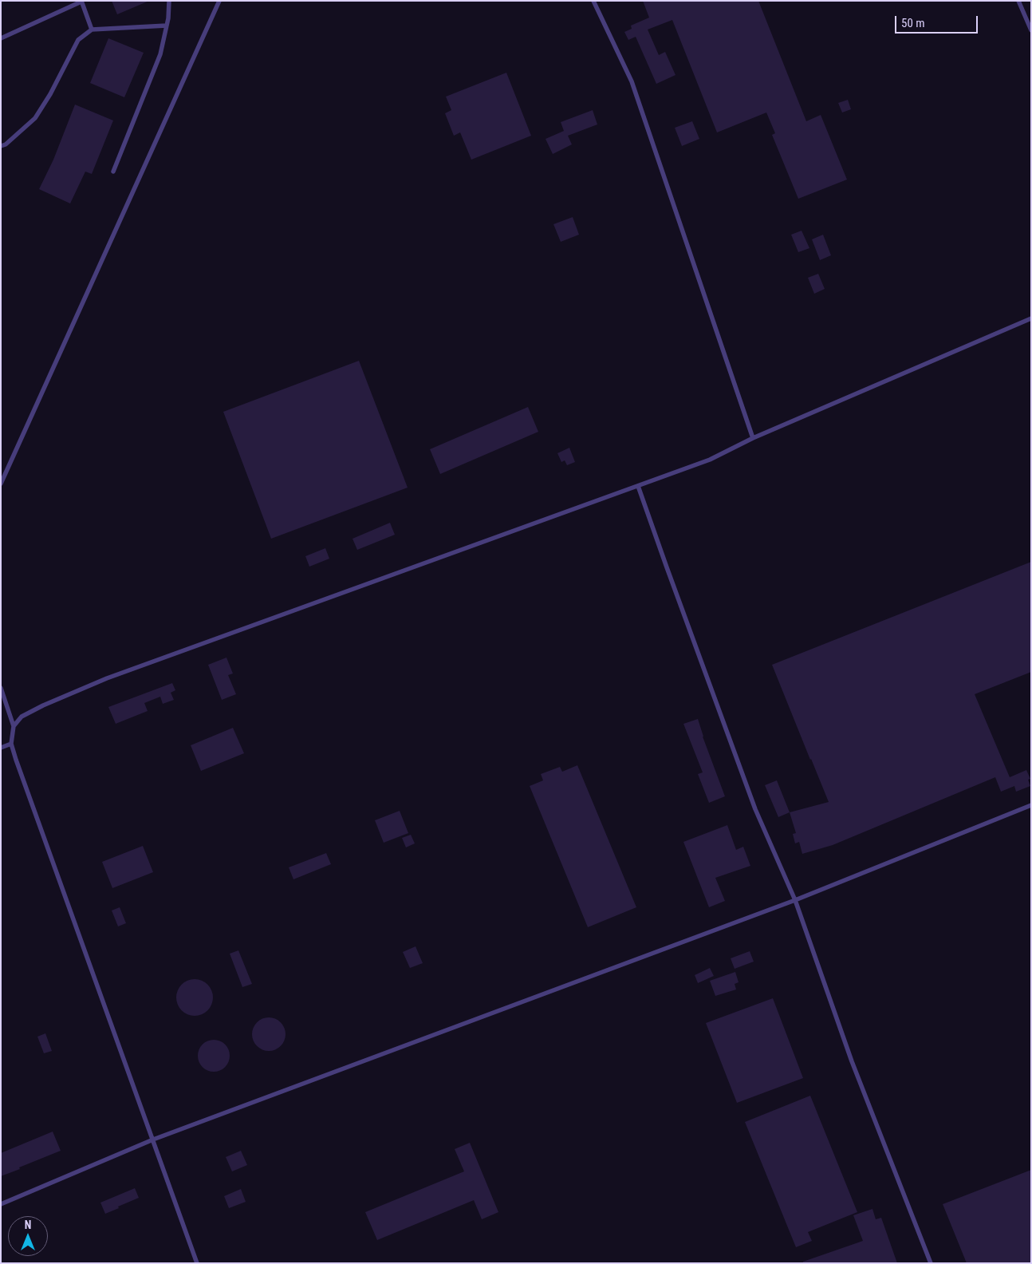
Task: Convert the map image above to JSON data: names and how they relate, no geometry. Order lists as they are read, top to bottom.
{
  "scale_bar": "50 m",
  "north": "top"
}
